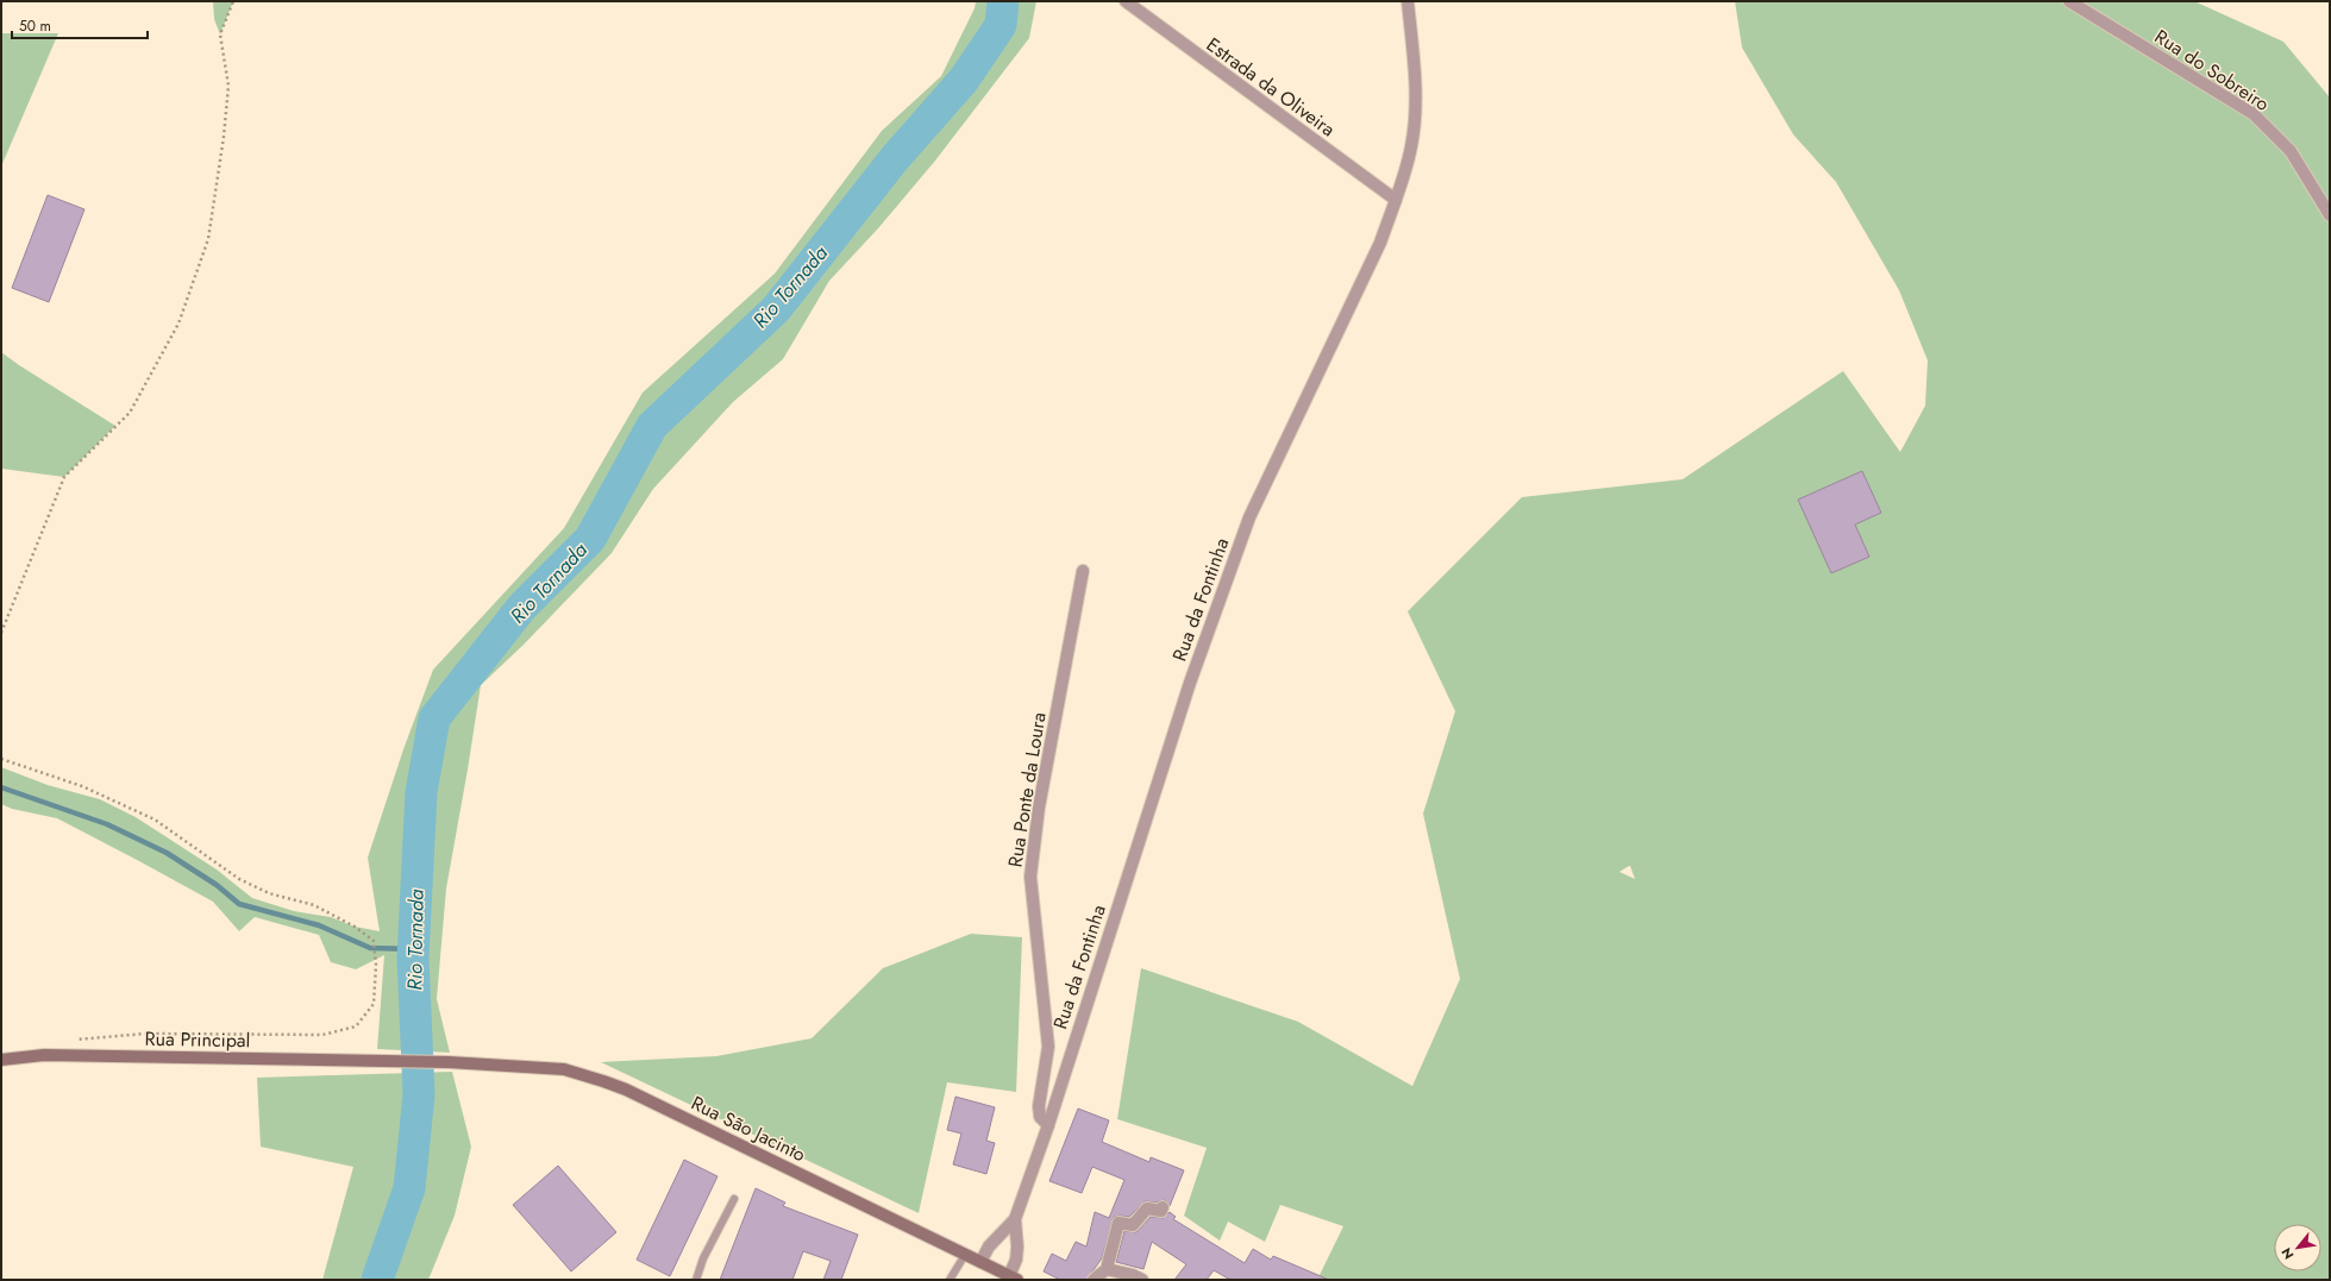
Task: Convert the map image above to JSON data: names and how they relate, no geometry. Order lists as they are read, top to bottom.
{
  "streets": {
    "main road": ["Rua Principal", "Rua São Jacinto"],
    "street": [
      "Rua do Sobreiro",
      "Estrada da Oliveira",
      "Rua da Fontinha",
      "Rua Ponte da Loura"
    ]
  },
  "crossings": [
    ["Estrada da Oliveira", "Rua da Fontinha"],
    ["Rua da Fontinha", "Rua Ponte da Loura"],
    ["Rua da Fontinha", "Rua São Jacinto"],
    ["Rua Principal", "Rua São Jacinto"]
  ],
  "water": ["Rio Tornada"],
  "scale_bar": "50 m",
  "north": "bottom left"
}
